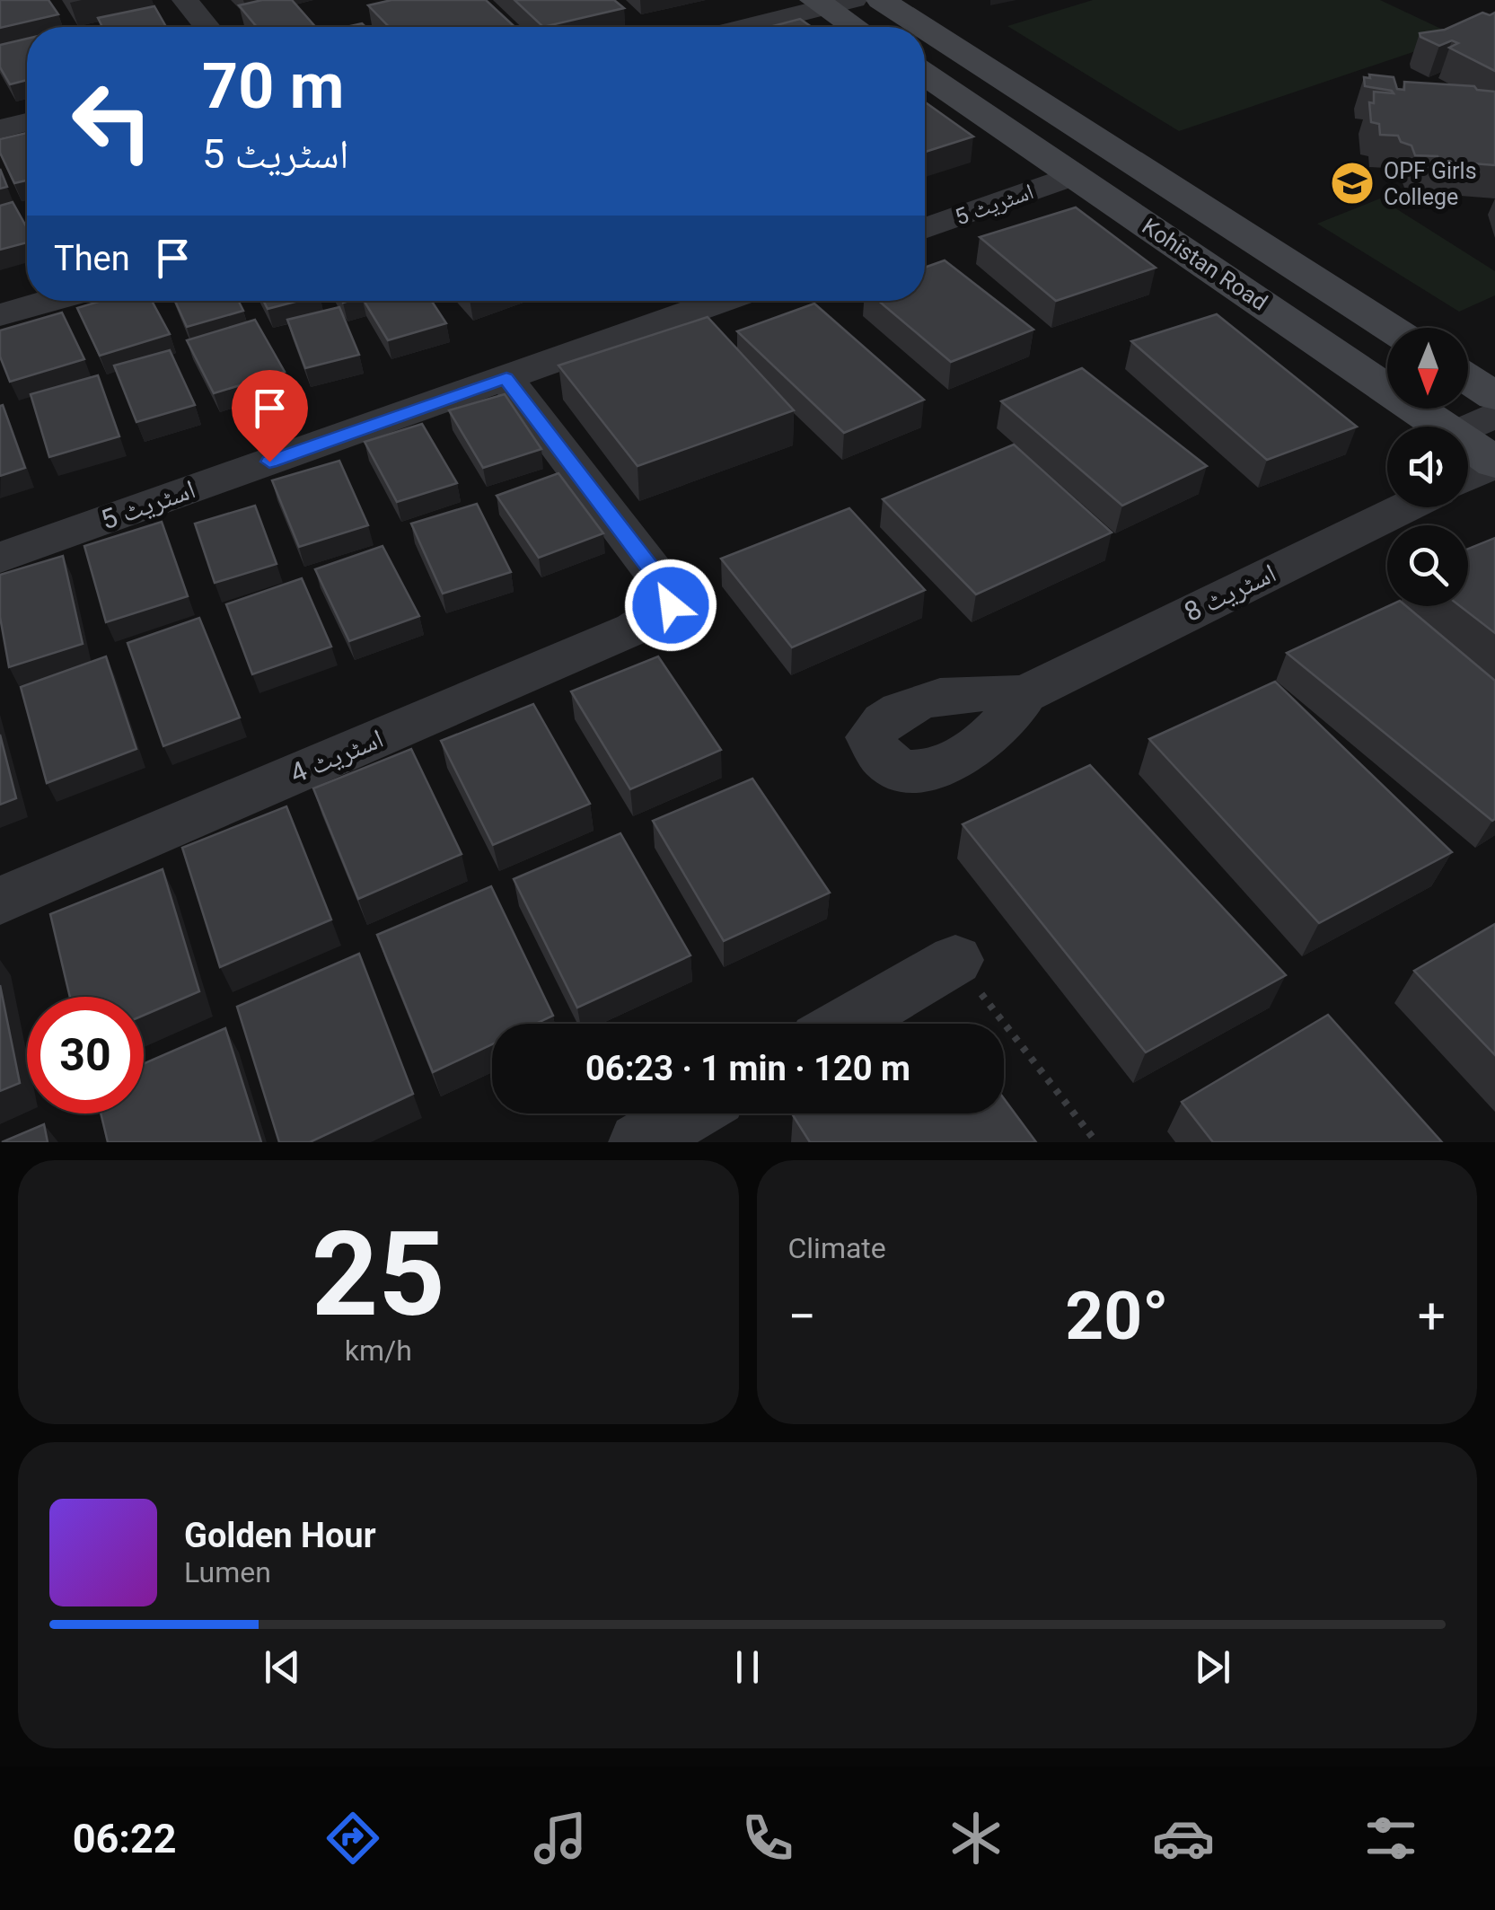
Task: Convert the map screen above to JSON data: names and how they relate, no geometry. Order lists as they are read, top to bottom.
{
  "streets": {
    "street": [
      "اسٹریٹ 5",
      "Kohistan Road",
      "اسٹریٹ 8",
      "اسٹریٹ 4"
    ]
  },
  "crossings": [
    ["اسٹریٹ 5", "Kohistan Road"],
    ["اسٹریٹ 5", "اسٹریٹ 4"]
  ],
  "places": {
    "school or university": ["OPF Girls College"]
  },
  "north": "bottom",
  "page": {
    "turn": ["70 m", "اسٹریٹ 5"],
    "then": "Then",
    "limit": "30",
    "trip": "06:23 · 1 min · 120 m",
    "tile": [
      ["25", "km/h"],
      "Climate"
    ],
    "heat": ["−", "20°", "+"],
    "song": ["Golden Hour", "Lumen"],
    "tabs": "06:22"
  }
}
